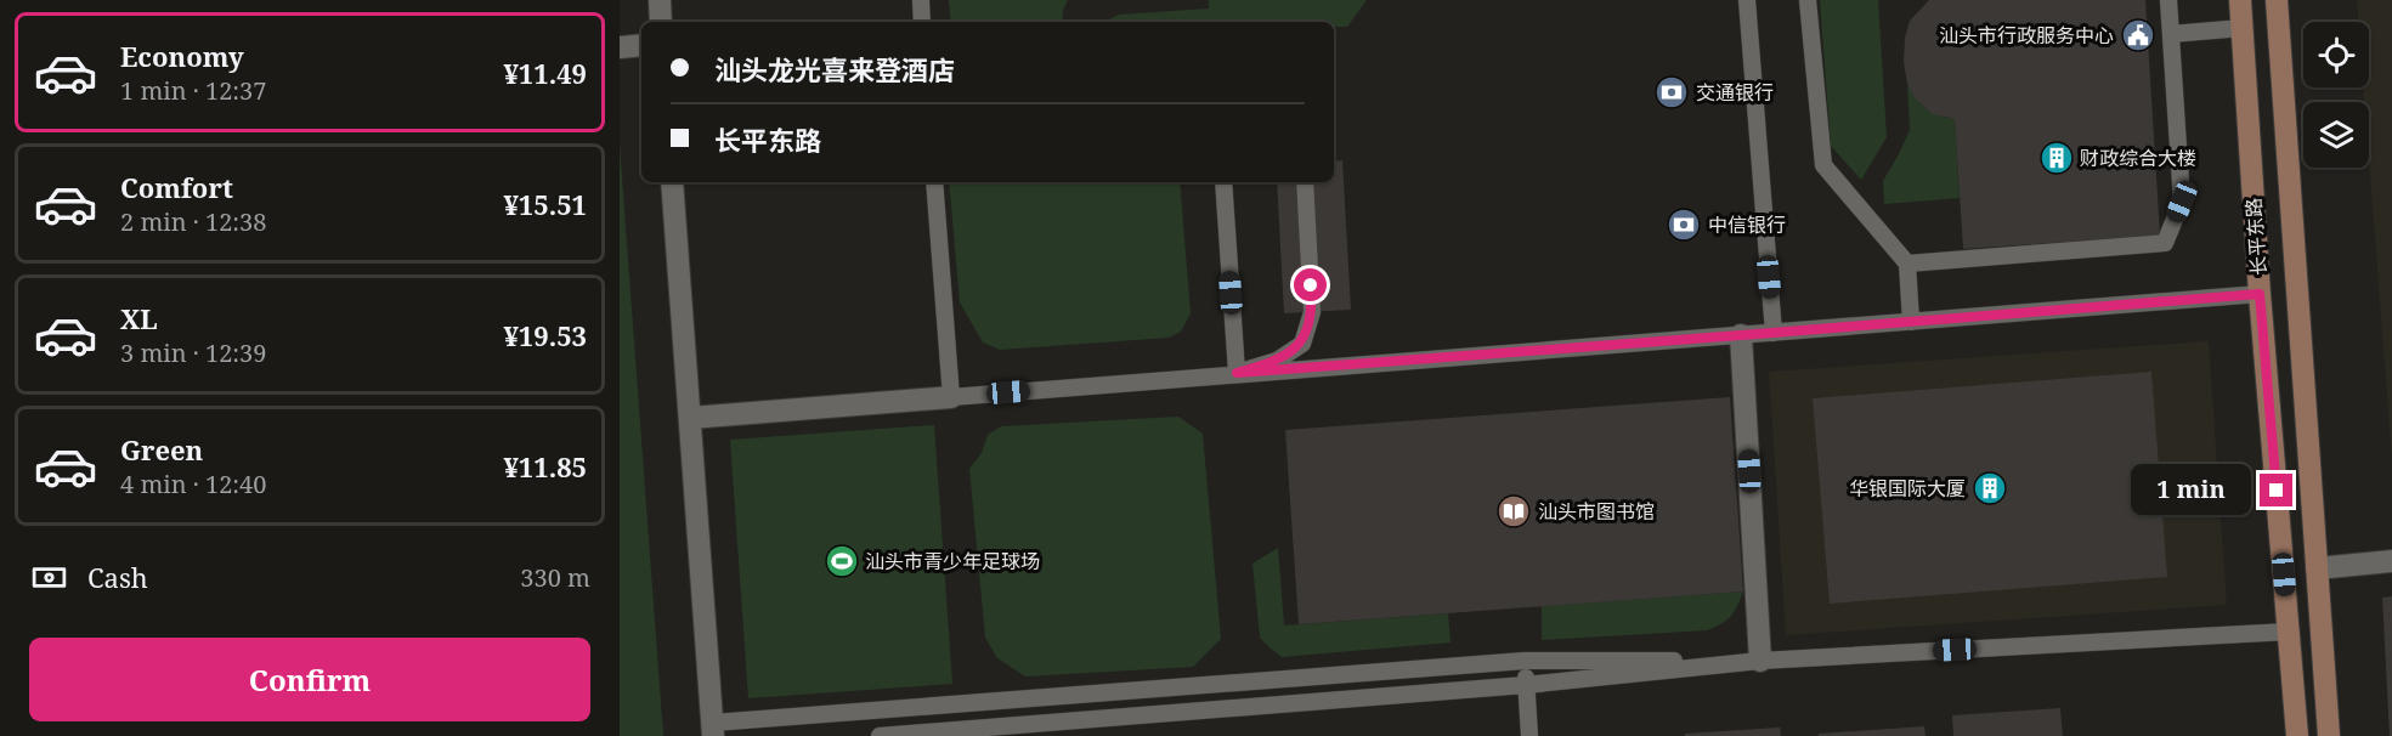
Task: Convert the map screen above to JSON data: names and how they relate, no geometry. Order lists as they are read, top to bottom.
{
  "streets": {
    "street": ["长平东路"]
  },
  "places": {
    "public building": ["汕头市行政服务中心"],
    "bank": ["交通银行", "中信银行"],
    "building": ["财政综合大楼", "华银国际大厦"],
    "library": ["汕头市图书馆"],
    "sports": ["汕头市青少年足球场"]
  },
  "page": {
    "list": [
      {
        "name": "Economy",
        "note": "1 min · 12:37",
        "value": "¥11.49"
      },
      {
        "name": "Comfort",
        "note": "2 min · 12:38",
        "value": "¥15.51"
      },
      {
        "name": "XL",
        "note": "3 min · 12:39",
        "value": "¥19.53"
      },
      {
        "name": "Green",
        "note": "4 min · 12:40",
        "value": "¥11.85"
      }
    ],
    "banner": ["汕头龙光喜来登酒店", "长平东路"],
    "bubble": "1 min",
    "pay": ["Cash", "330 m"],
    "buttons": "Confirm"
  }
}
